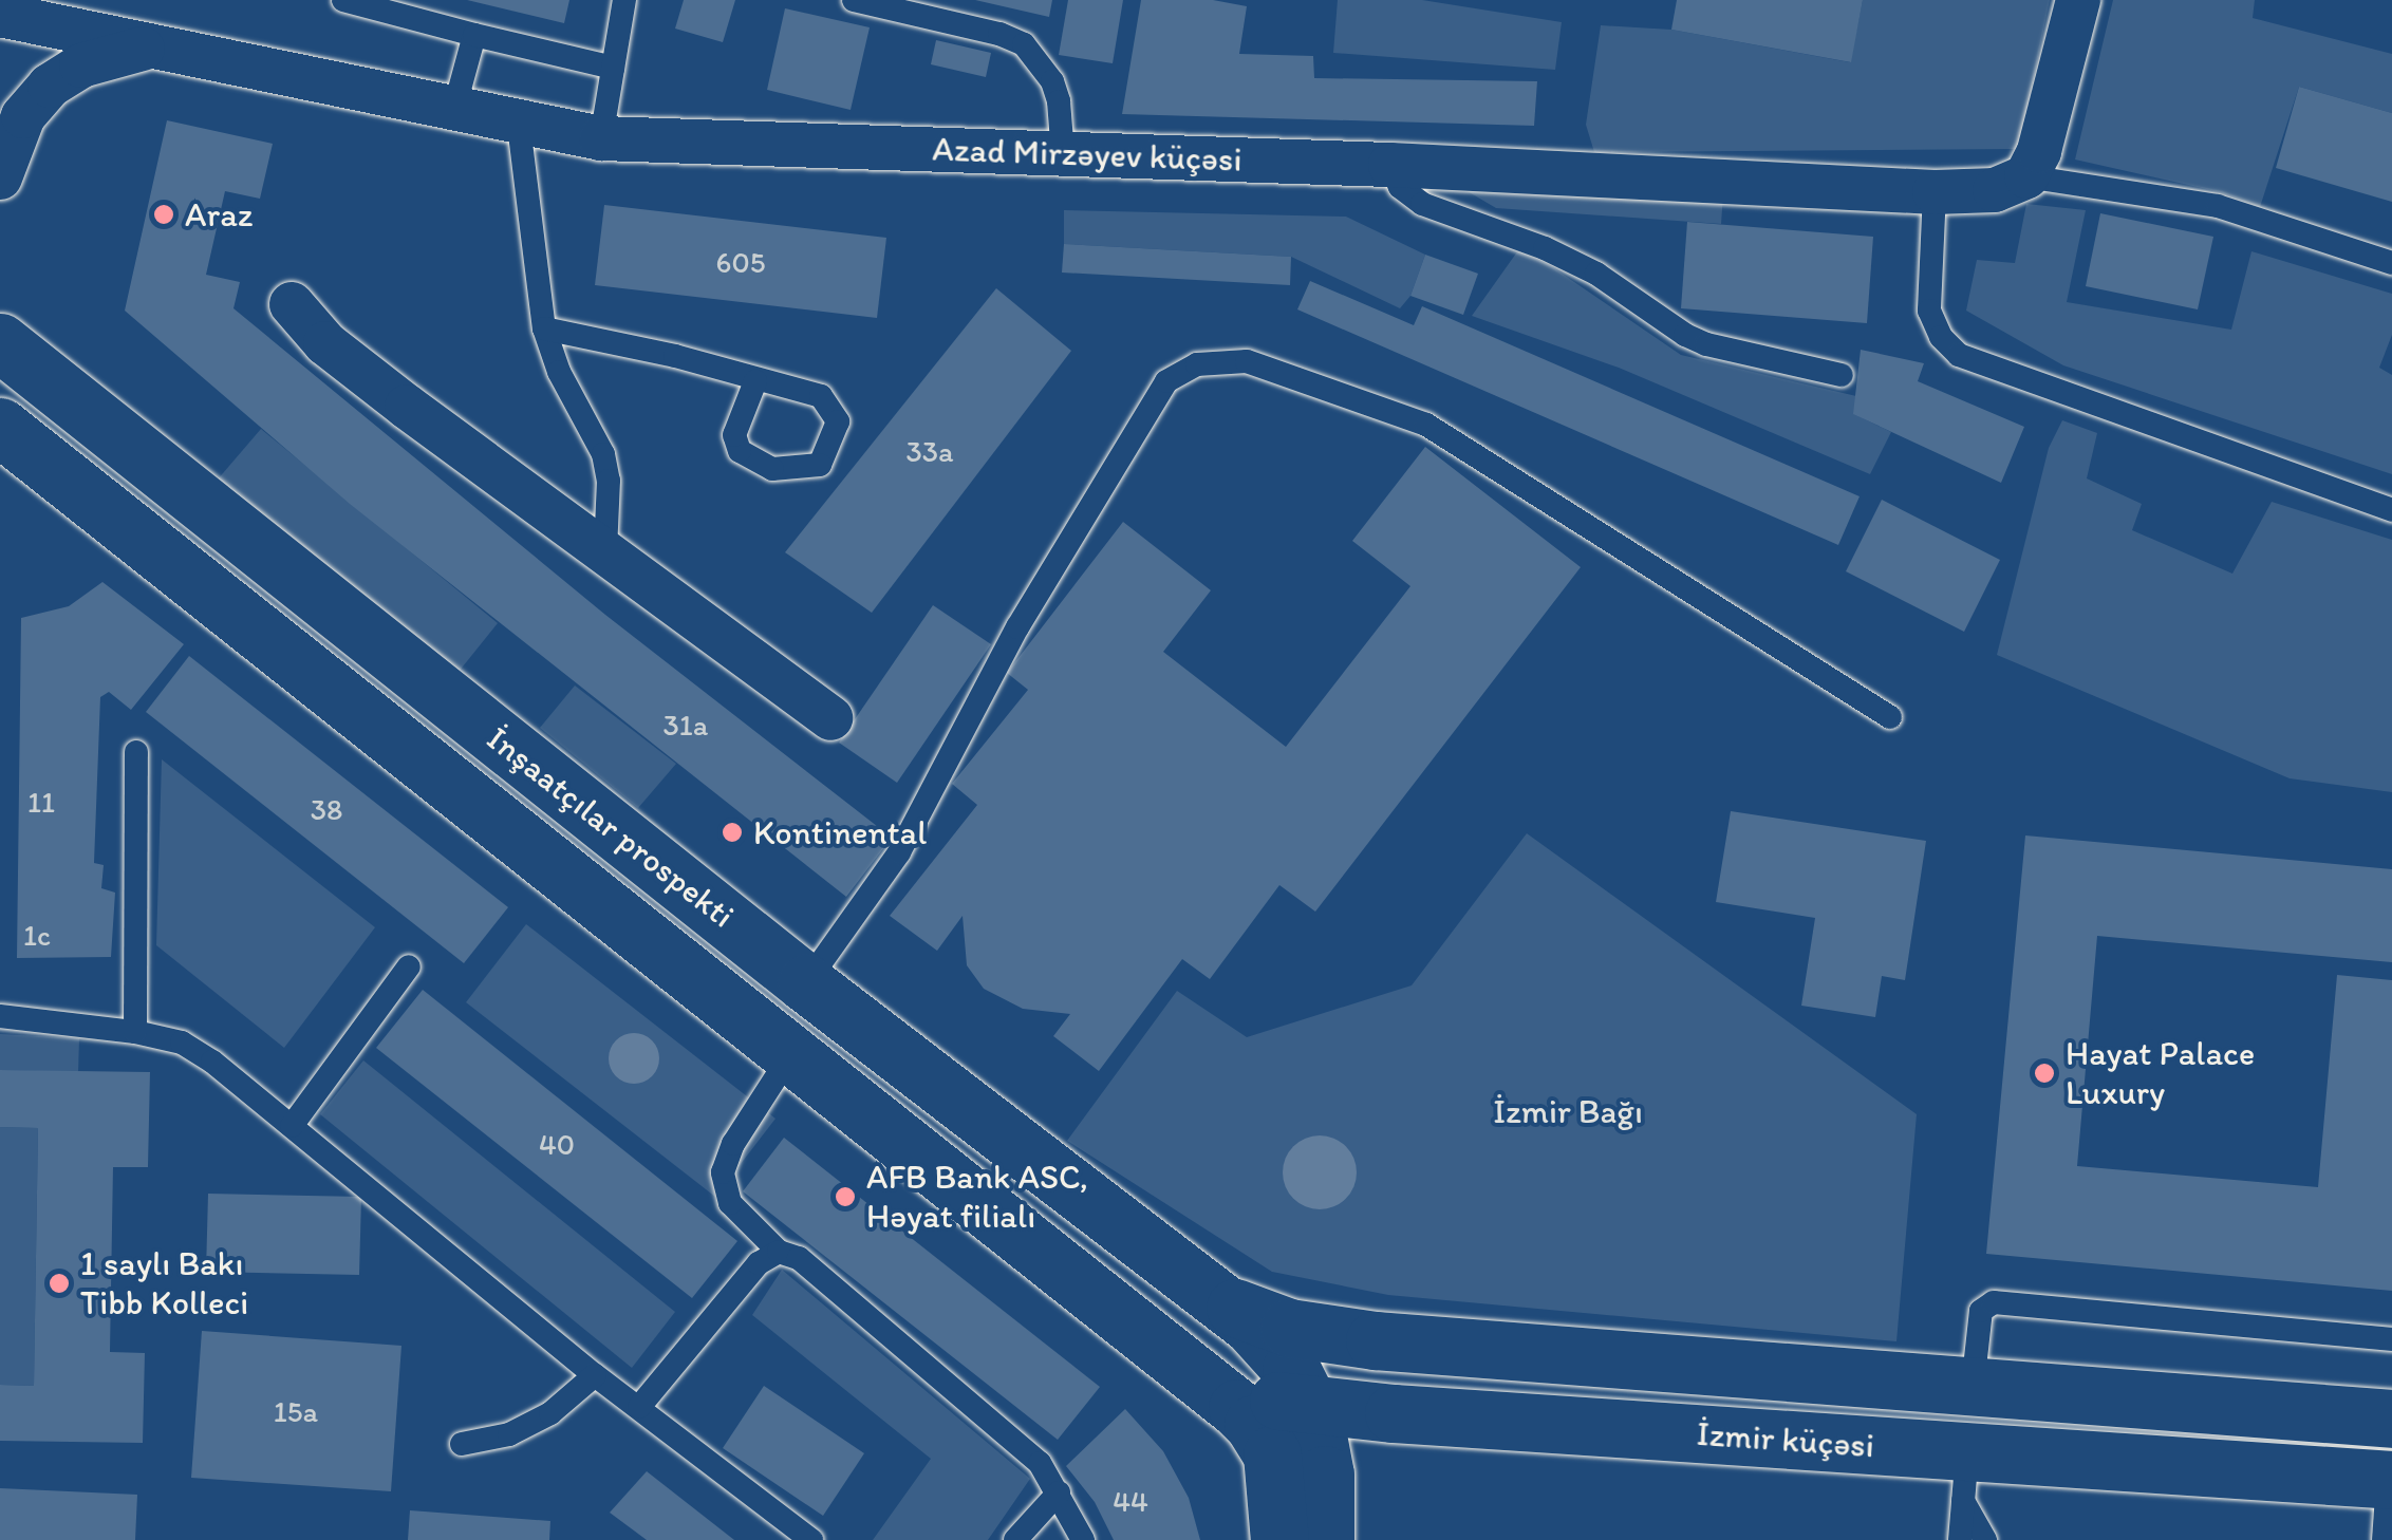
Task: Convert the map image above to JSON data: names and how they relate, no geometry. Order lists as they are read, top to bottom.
{
  "streets": {
    "main road": ["İnşaatçılar prospekti", "İzmir küçəsi"],
    "street": ["Azad Mirzəyev küçəsi"]
  },
  "crossings": [
    ["İnşaatçılar prospekti", "İzmir küçəsi"]
  ],
  "parks": ["İzmir Bağı"],
  "places": [
    "Araz",
    "Kontinental",
    "Hayat Palace Luxury",
    "AFB Bank ASC, Həyat filialı",
    "1 saylı Bakı Tibb Kolleci"
  ],
  "house_numbers": [
    "605",
    "33a",
    "31a",
    "11",
    "38",
    "1c",
    "40",
    "15a",
    "44"
  ]
}
